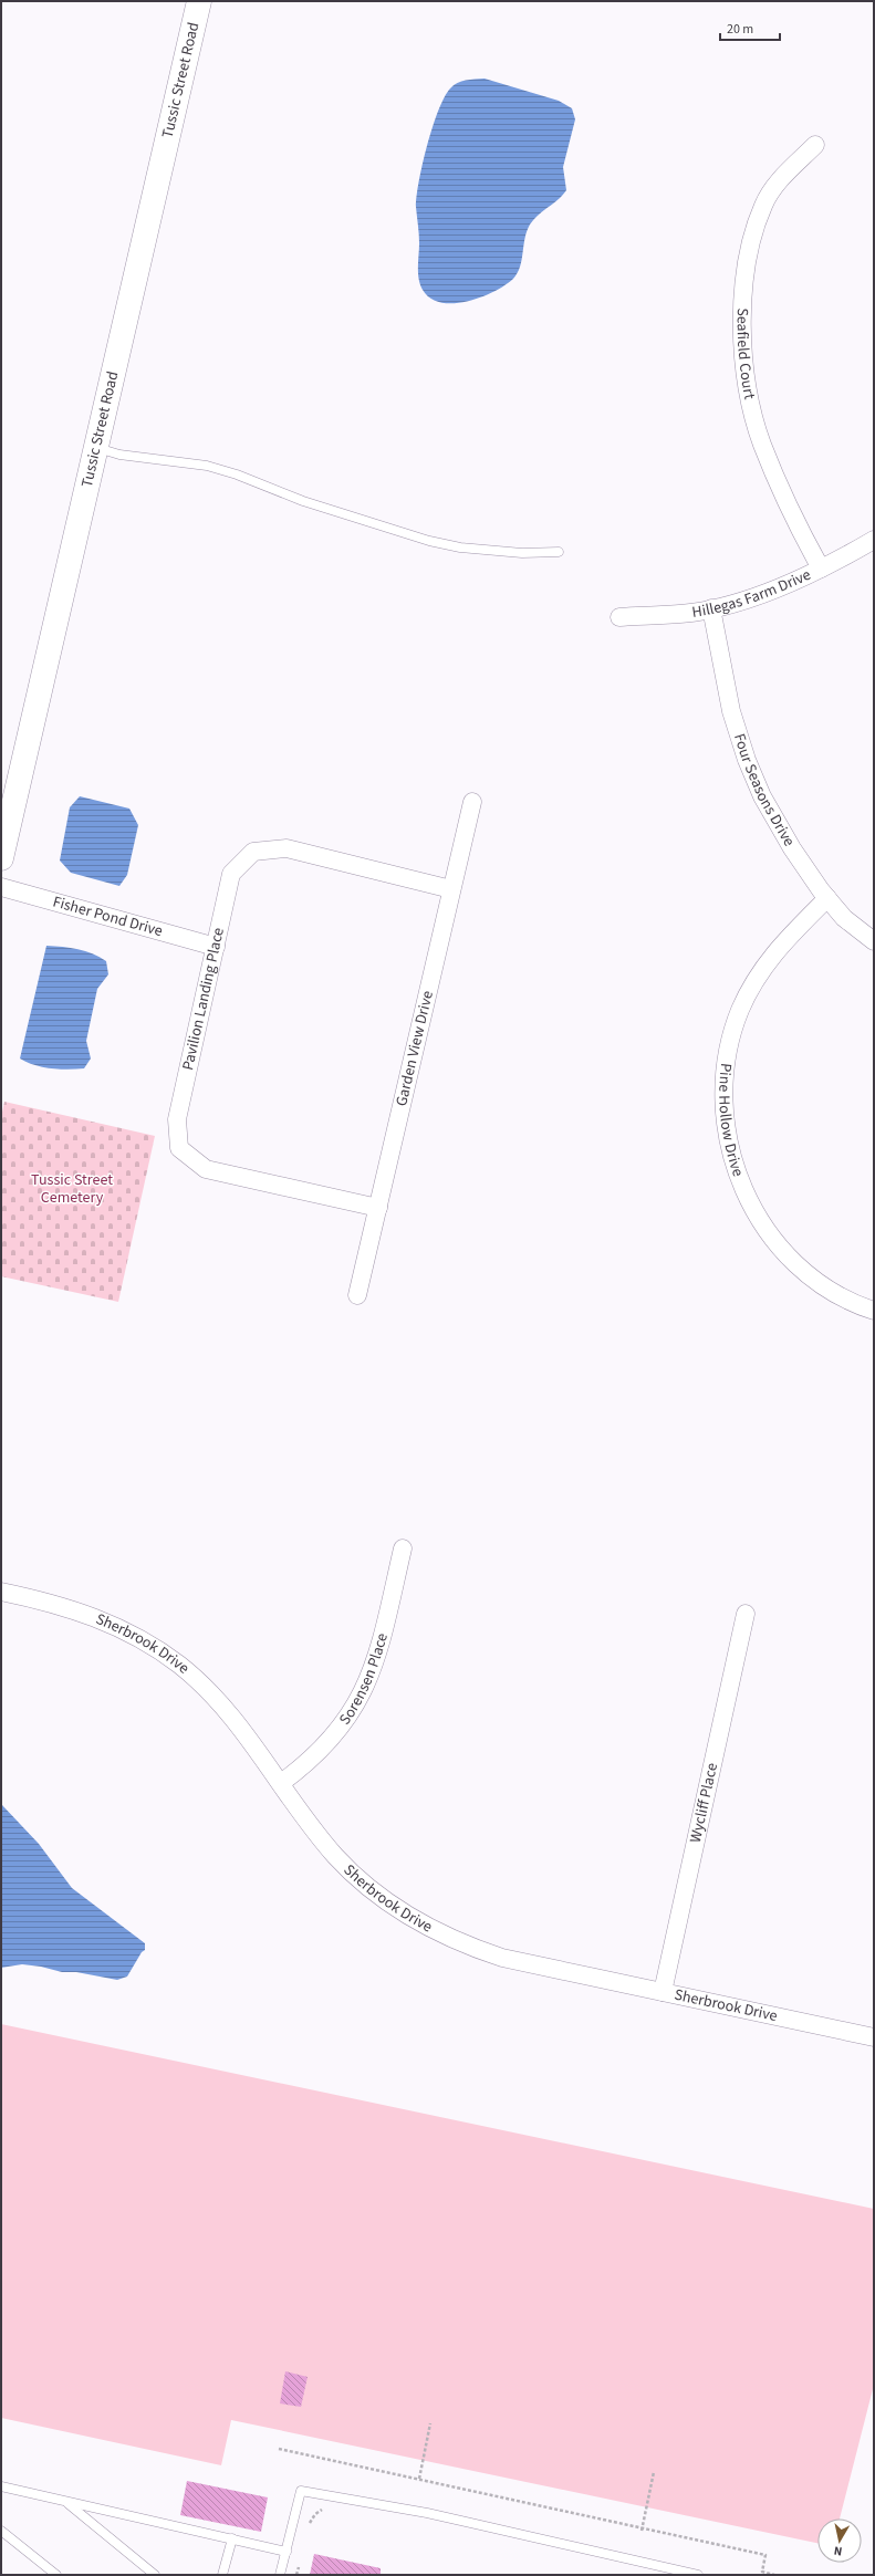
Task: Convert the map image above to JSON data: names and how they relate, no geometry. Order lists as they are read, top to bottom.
{
  "streets": {
    "main road": ["Tussic Street Road"],
    "street": [
      "Seafield Court",
      "Hillegas Farm Drive",
      "Four Seasons Drive",
      "Fisher Pond Drive",
      "Pavilion Landing Place",
      "Garden View Drive",
      "Pine Hollow Drive",
      "Sherbrook Drive",
      "Sorensen Place",
      "Wycliff Place"
    ]
  },
  "crossings": [
    ["Seafield Court", "Hillegas Farm Drive"],
    ["Hillegas Farm Drive", "Four Seasons Drive"],
    ["Four Seasons Drive", "Pine Hollow Drive"],
    ["Fisher Pond Drive", "Pavilion Landing Place"],
    ["Pavilion Landing Place", "Garden View Drive"],
    ["Sherbrook Drive", "Sorensen Place"],
    ["Sherbrook Drive", "Wycliff Place"]
  ],
  "parks": ["Tussic Street Cemetery"],
  "scale_bar": "20 m",
  "north": "bottom"
}
